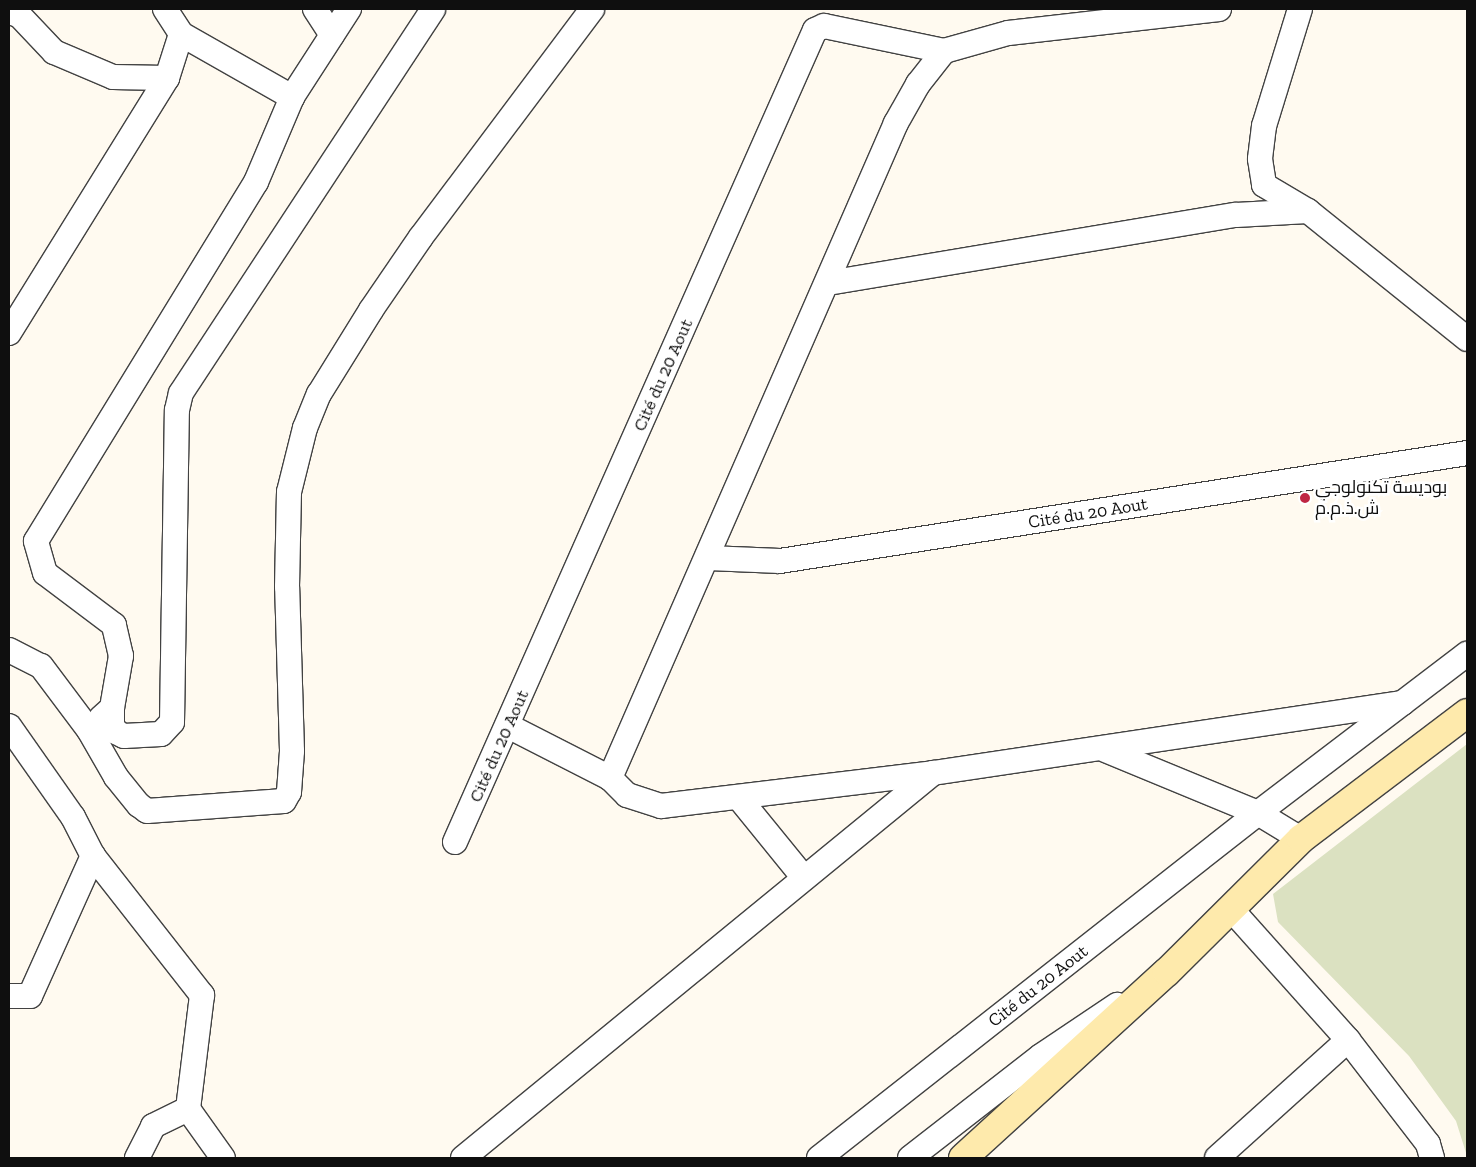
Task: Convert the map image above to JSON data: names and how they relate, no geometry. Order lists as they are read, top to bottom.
{
  "streets": {
    "street": ["Cité du 20 Aout"]
  },
  "places": ["بوديسة تكنولوجي ش.ذ.م.م"]
}
